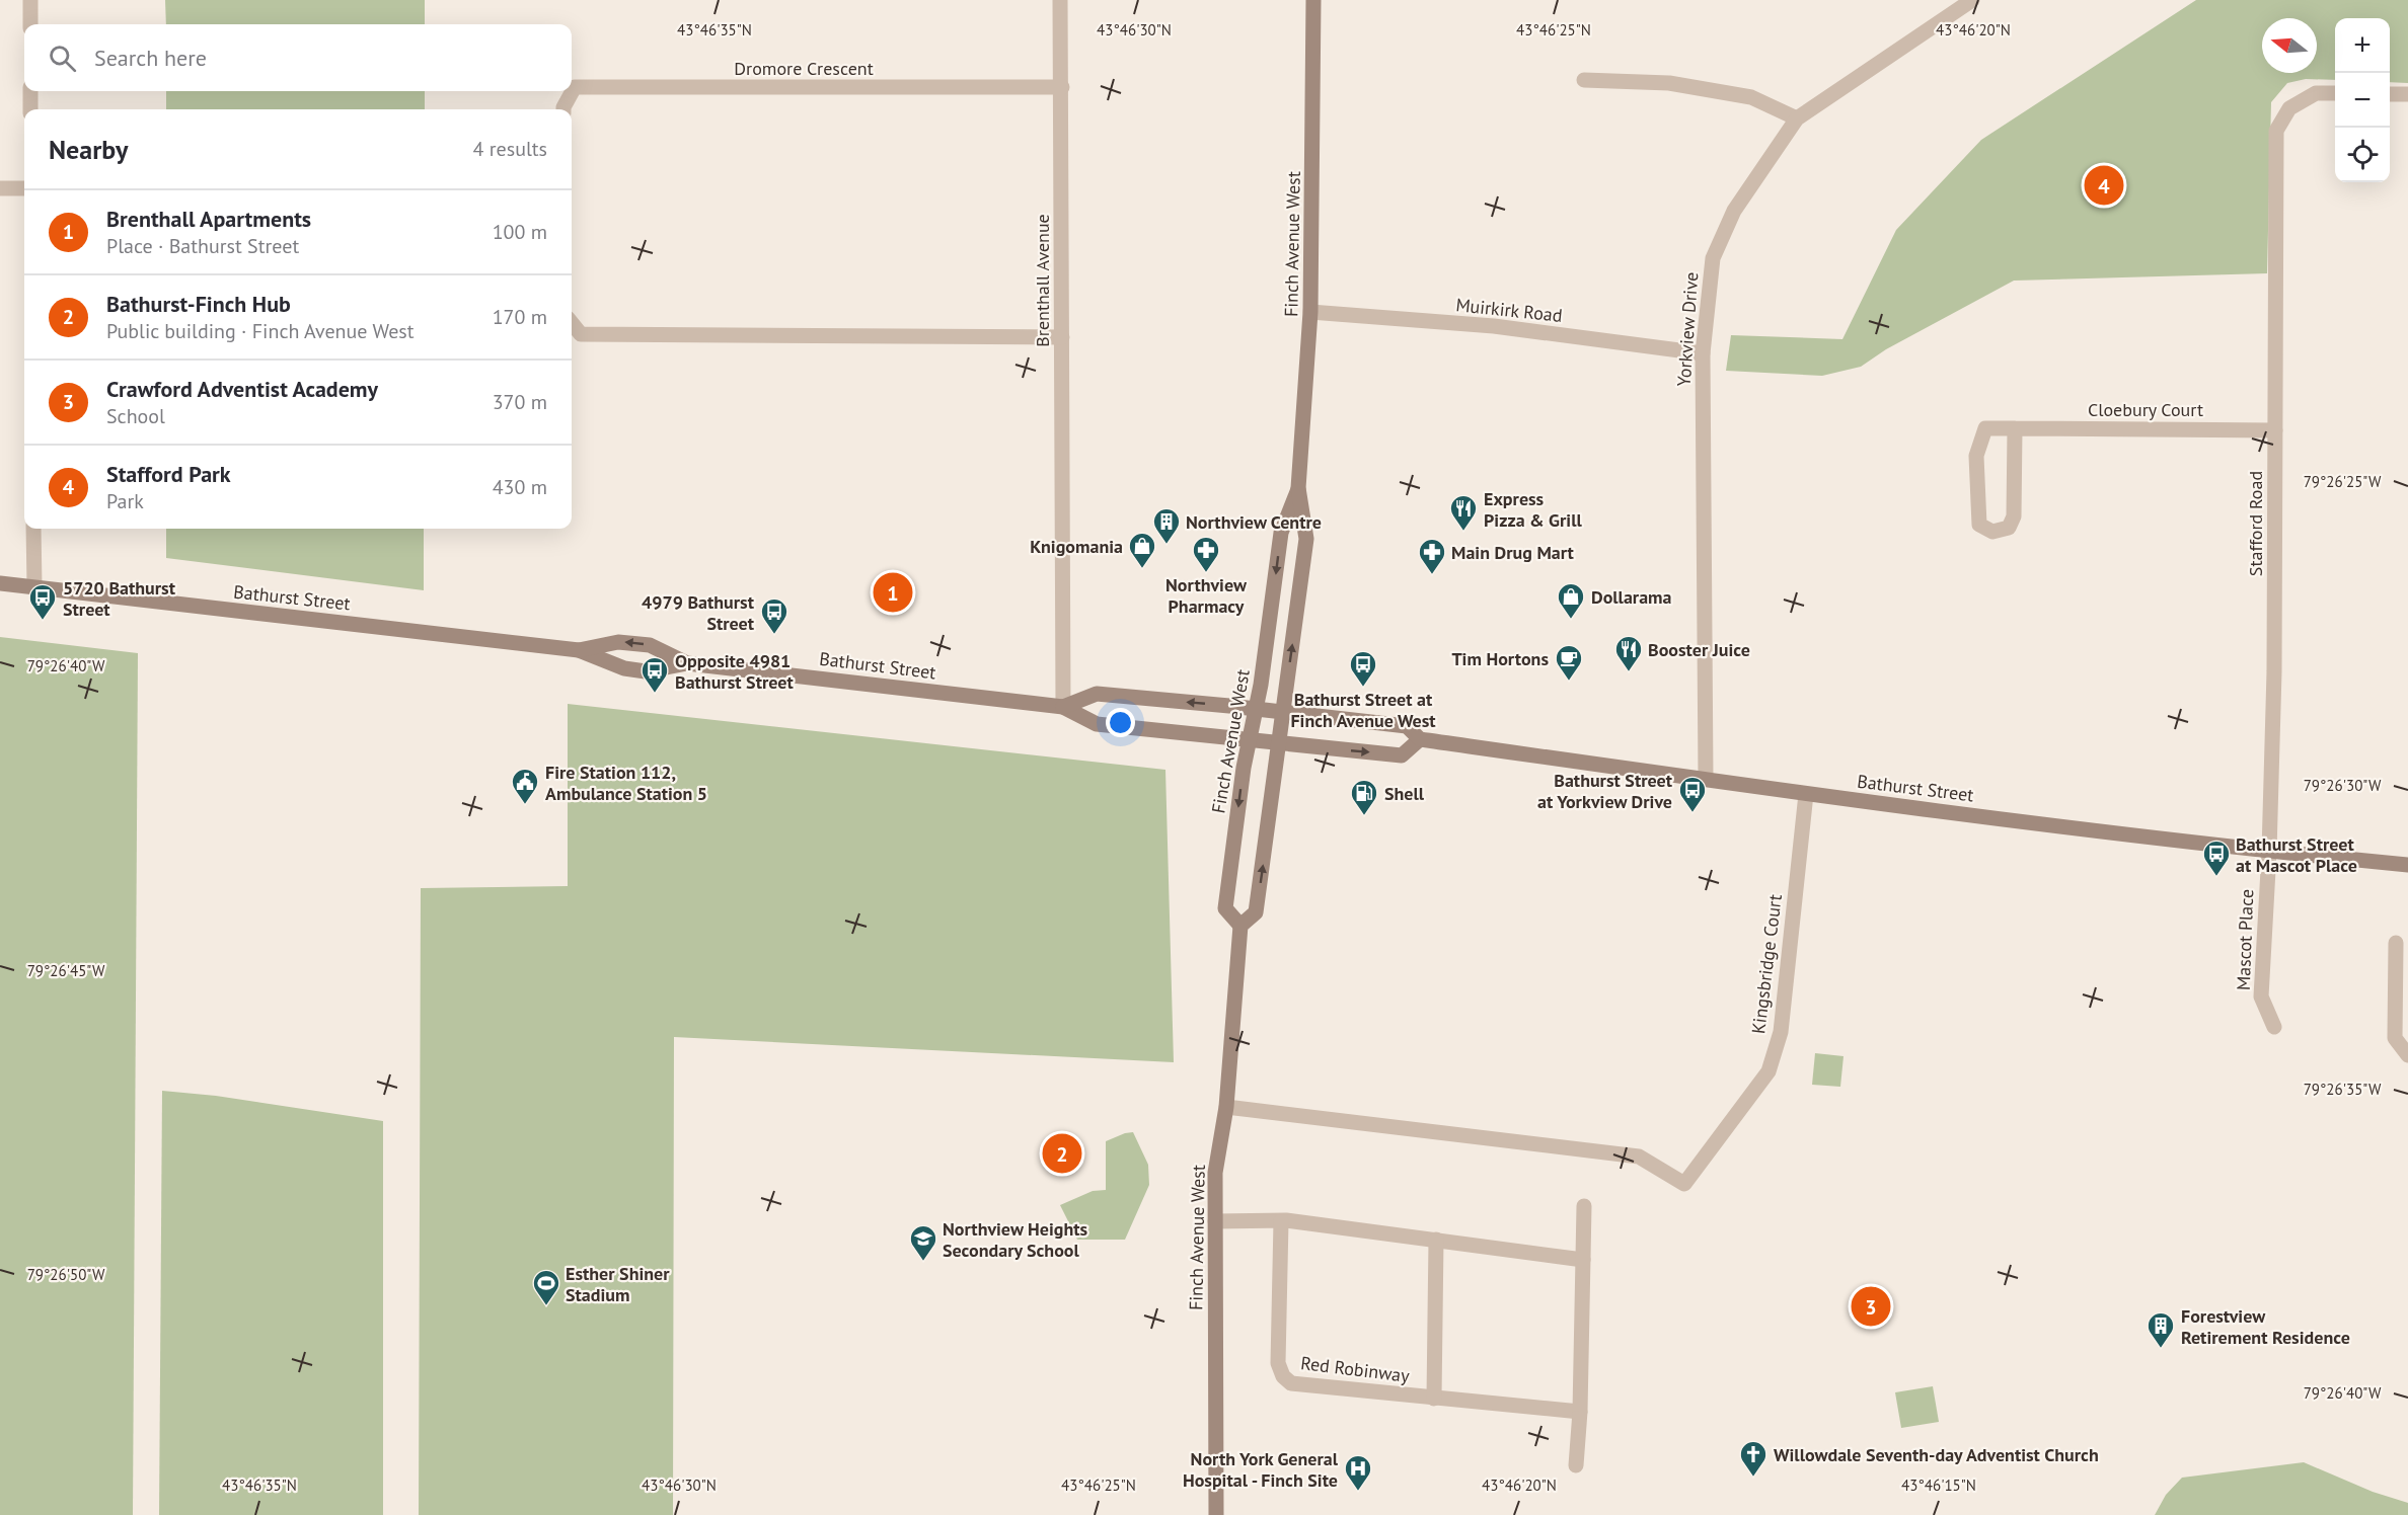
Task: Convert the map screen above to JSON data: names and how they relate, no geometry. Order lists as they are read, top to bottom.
{
  "streets": {
    "main road": ["Finch Avenue West", "Bathurst Street"],
    "street": [
      "Dromore Crescent",
      "Brenthall Avenue",
      "Muirkirk Road",
      "Yorkview Drive",
      "Cloebury Court",
      "Stafford Road",
      "Mascot Place",
      "Kingsbridge Court",
      "Red Robinway"
    ]
  },
  "crossings": [
    ["Dromore Crescent", "Brenthall Avenue"],
    ["Finch Avenue West", "Muirkirk Road"],
    ["Finch Avenue West", "Bathurst Street"],
    ["Finch Avenue West", "Kingsbridge Court"],
    ["Brenthall Avenue", "Bathurst Street"],
    ["Muirkirk Road", "Yorkview Drive"],
    ["Yorkview Drive", "Bathurst Street"],
    ["Cloebury Court", "Stafford Road"],
    ["Stafford Road", "Bathurst Street"],
    ["Stafford Road", "Mascot Place"],
    ["Bathurst Street", "Mascot Place"],
    ["Bathurst Street", "Kingsbridge Court"]
  ],
  "places": {
    "restaurant": ["Express Pizza & Grill", "Booster Juice"],
    "building": ["Northview Centre", "Forestview Retirement Residence"],
    "shop": ["Knigomania", "Dollarama"],
    "pharmacy": ["Northview Pharmacy", "Main Drug Mart"],
    "bus stop": [
      "5720 Bathurst Street",
      "4979 Bathurst Street",
      "Bathurst Street at Finch Avenue West",
      "Opposite 4981 Bathurst Street",
      "Bathurst Street at Yorkview Drive",
      "Bathurst Street at Mascot Place"
    ],
    "cafe": ["Tim Hortons"],
    "public building": ["Fire Station 112, Ambulance Station 5"],
    "fuel station": ["Shell"],
    "school or university": ["Northview Heights Secondary School"],
    "sports": ["Esther Shiner Stadium"],
    "church": ["Willowdale Seventh-day Adventist Church"],
    "hospital": ["North York General Hospital - Finch Site"]
  },
  "north": "left",
  "page": {
    "map_buttons": ["+", "−"],
    "search": "Search here",
    "heading": ["Nearby", "4 results"],
    "pins": [
      "4",
      "1",
      "2",
      "3"
    ],
    "list": [
      {
        "mark": "1",
        "name": "Brenthall Apartments",
        "note": "Place · Bathurst Street",
        "value": "100 m"
      },
      {
        "mark": "2",
        "name": "Bathurst-Finch Hub",
        "note": "Public building · Finch Avenue West",
        "value": "170 m"
      },
      {
        "mark": "3",
        "name": "Crawford Adventist Academy",
        "note": "School",
        "value": "370 m"
      },
      {
        "mark": "4",
        "name": "Stafford Park",
        "note": "Park",
        "value": "430 m"
      }
    ]
  },
  "coordinates": [
    "43°46'35\"N",
    "43°46'30\"N",
    "43°46'25\"N",
    "43°46'20\"N",
    "79°26'25\"W",
    "79°26'40\"W",
    "79°26'30\"W",
    "79°26'45\"W",
    "79°26'35\"W",
    "79°26'50\"W",
    "43°46'15\"N"
  ]
}
